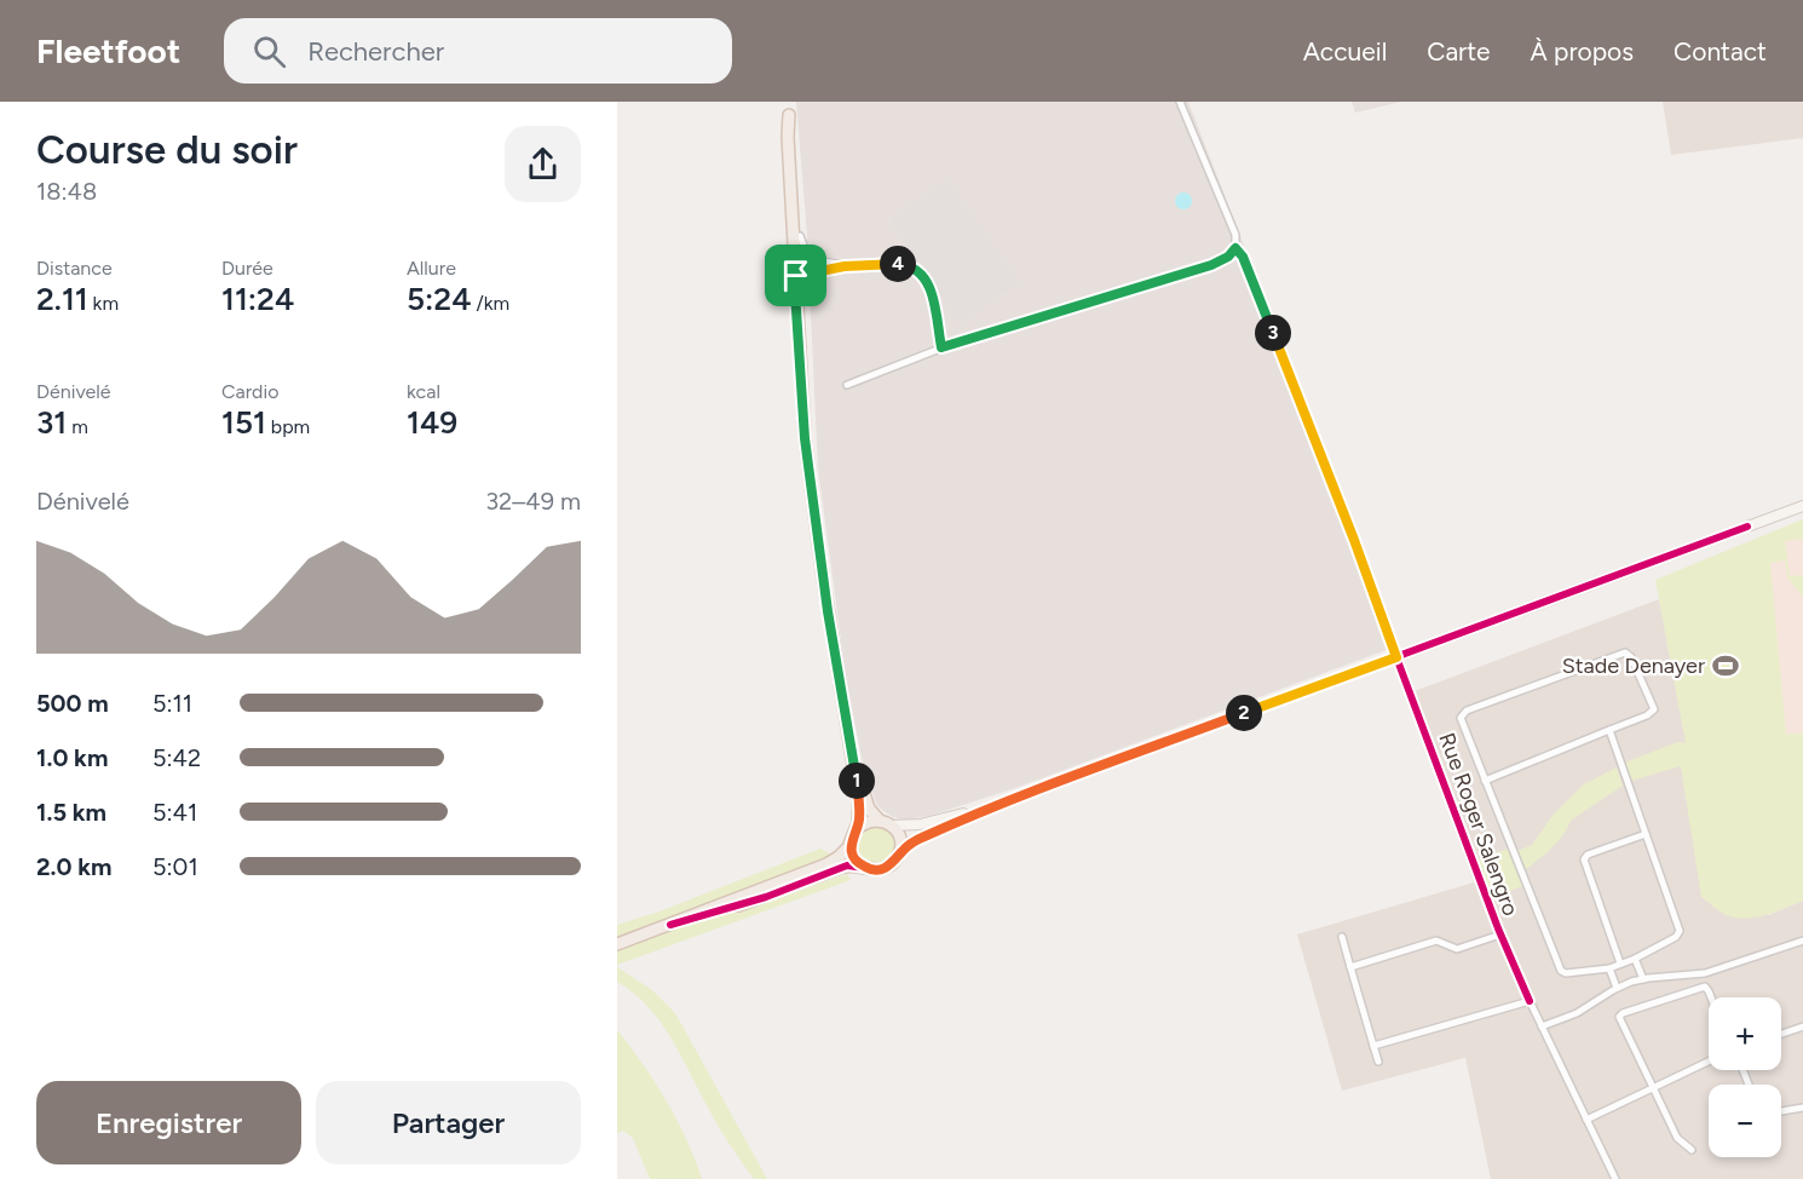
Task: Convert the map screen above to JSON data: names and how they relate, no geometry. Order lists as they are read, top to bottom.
{
  "streets": {
    "street": ["Rue Roger Salengro"]
  },
  "places": {
    "sports": ["Stade Denayer"]
  },
  "page": {
    "header": "Fleetfoot",
    "search": "Rechercher",
    "nav": [
      "Accueil",
      "Carte",
      "À propos",
      "Contact"
    ],
    "heading": ["Course du soir", "18:48"],
    "stats": [
      ["Distance", "2.11 km"],
      ["Durée", "11:24"],
      ["Allure", "5:24 /km"],
      ["Dénivelé", "31 m"],
      ["Cardio", "151 bpm"],
      ["kcal", "149"]
    ],
    "pins": [
      "4",
      "3",
      "2",
      "1"
    ],
    "chart": ["Dénivelé", "32–49 m"],
    "list": [
      {
        "name": "500 m",
        "note": "5:11"
      },
      {
        "name": "1.0 km",
        "note": "5:42"
      },
      {
        "name": "1.5 km",
        "note": "5:41"
      },
      {
        "name": "2.0 km",
        "note": "5:01"
      }
    ],
    "map_buttons": ["+", "−"],
    "buttons": ["Enregistrer", "Partager"]
  }
}
